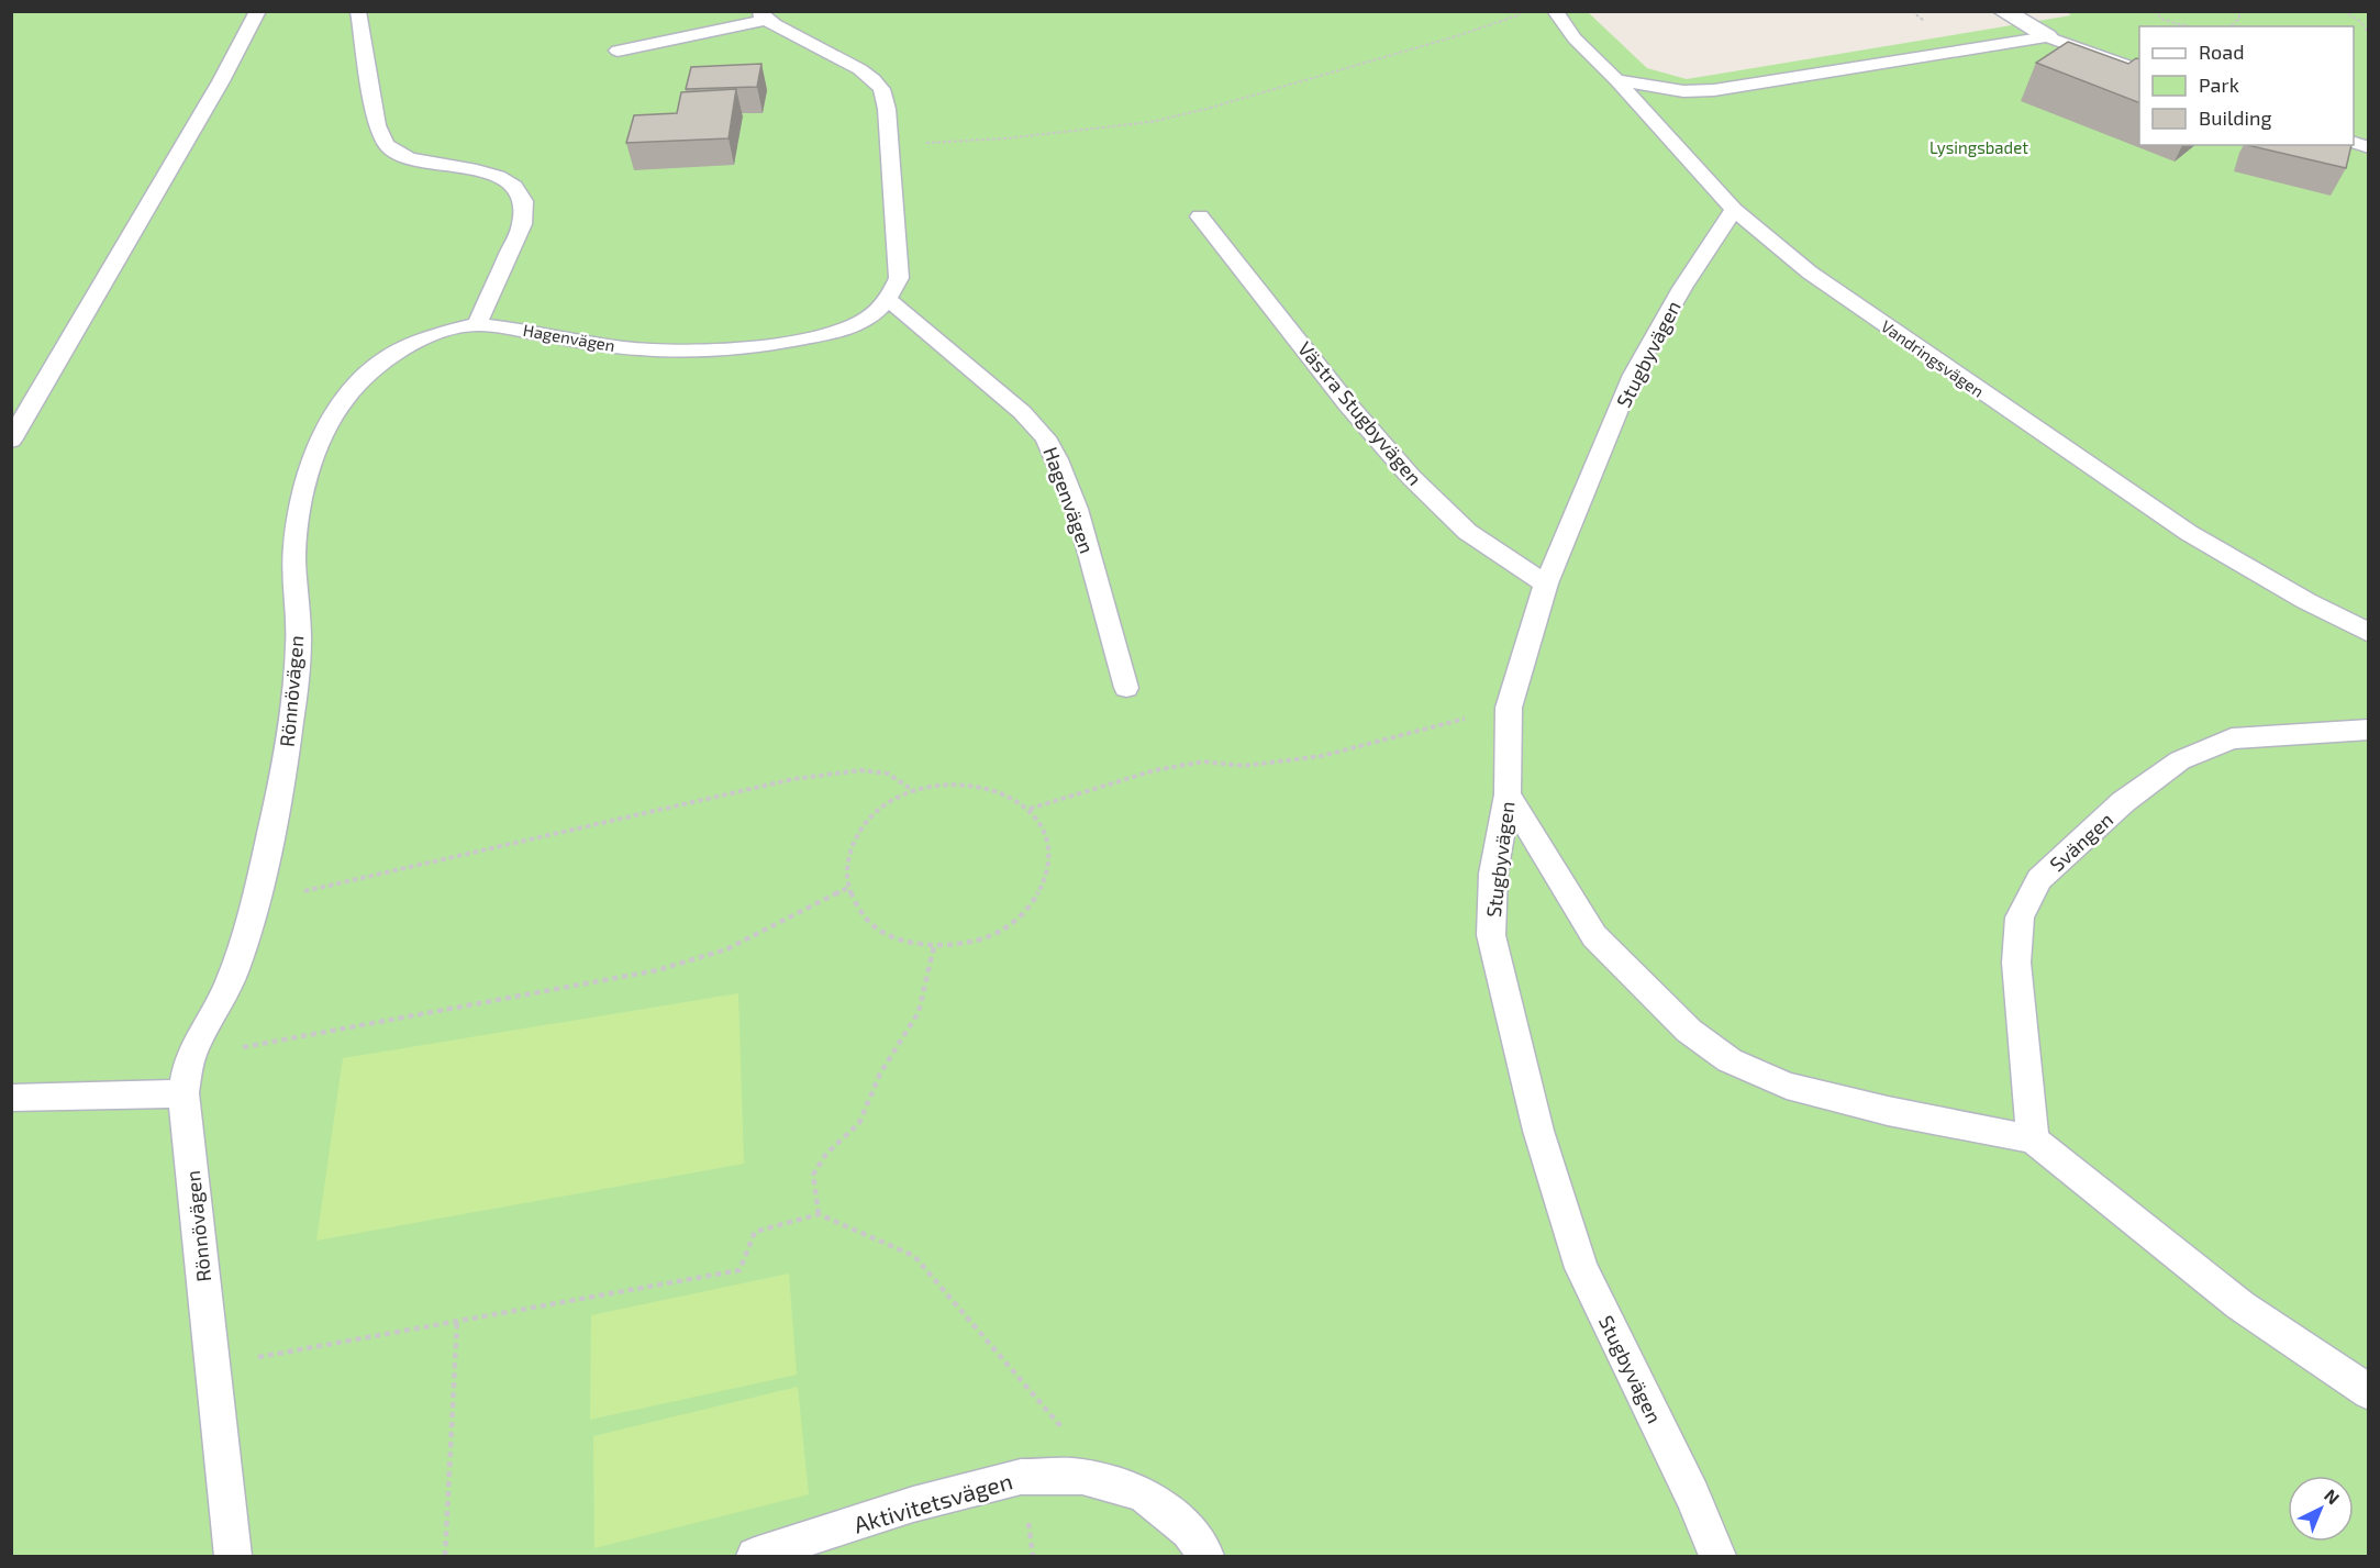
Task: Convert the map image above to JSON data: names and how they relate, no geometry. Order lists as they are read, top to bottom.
{
  "streets": {
    "lane": [
      "Hagenvägen",
      "Stugbyvägen",
      "Vandringsvägen",
      "Västra Stugbyvägen",
      "Rönnövägen",
      "Svängen",
      "Aktivitetsvägen"
    ]
  },
  "crossings": [
    ["Hagenvägen", "Rönnövägen"],
    ["Stugbyvägen", "Vandringsvägen"],
    ["Stugbyvägen", "Västra Stugbyvägen"]
  ],
  "parks": ["Lysingsbadet"],
  "legend": ["Road", "Park", "Building"],
  "north": "top right"
}
